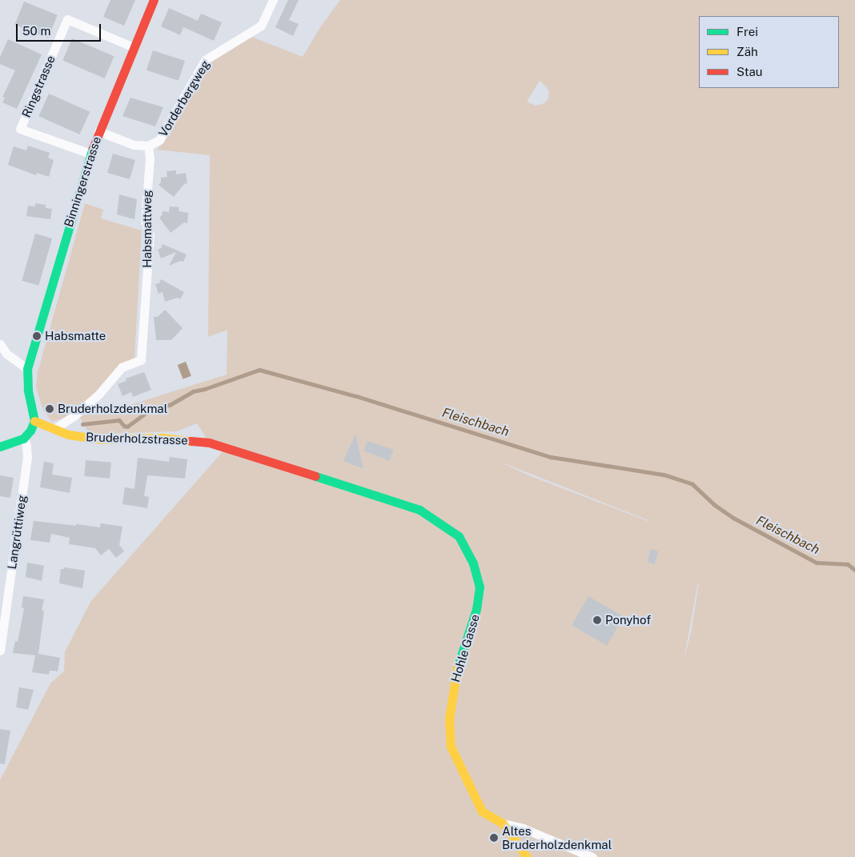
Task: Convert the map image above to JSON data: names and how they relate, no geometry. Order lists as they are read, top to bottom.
{
  "streets": {
    "street": [
      "Ringstrasse",
      "Vorderbergweg",
      "Binningerstrasse",
      "Habsmattweg",
      "Bruderholzstrasse",
      "Langrüttiweg",
      "Hohle Gasse"
    ]
  },
  "crossings": [
    ["Ringstrasse", "Binningerstrasse"],
    ["Vorderbergweg", "Binningerstrasse"],
    ["Vorderbergweg", "Habsmattweg"],
    ["Habsmattweg", "Bruderholzstrasse"],
    ["Bruderholzstrasse", "Hohle Gasse"]
  ],
  "water": ["Fleischbach"],
  "places": [
    "Habsmatte",
    "Bruderholzdenkmal",
    "Ponyhof",
    "Altes Bruderholzdenkmal"
  ],
  "legend": ["Frei", "Zäh", "Stau"],
  "scale_bar": "50 m"
}
